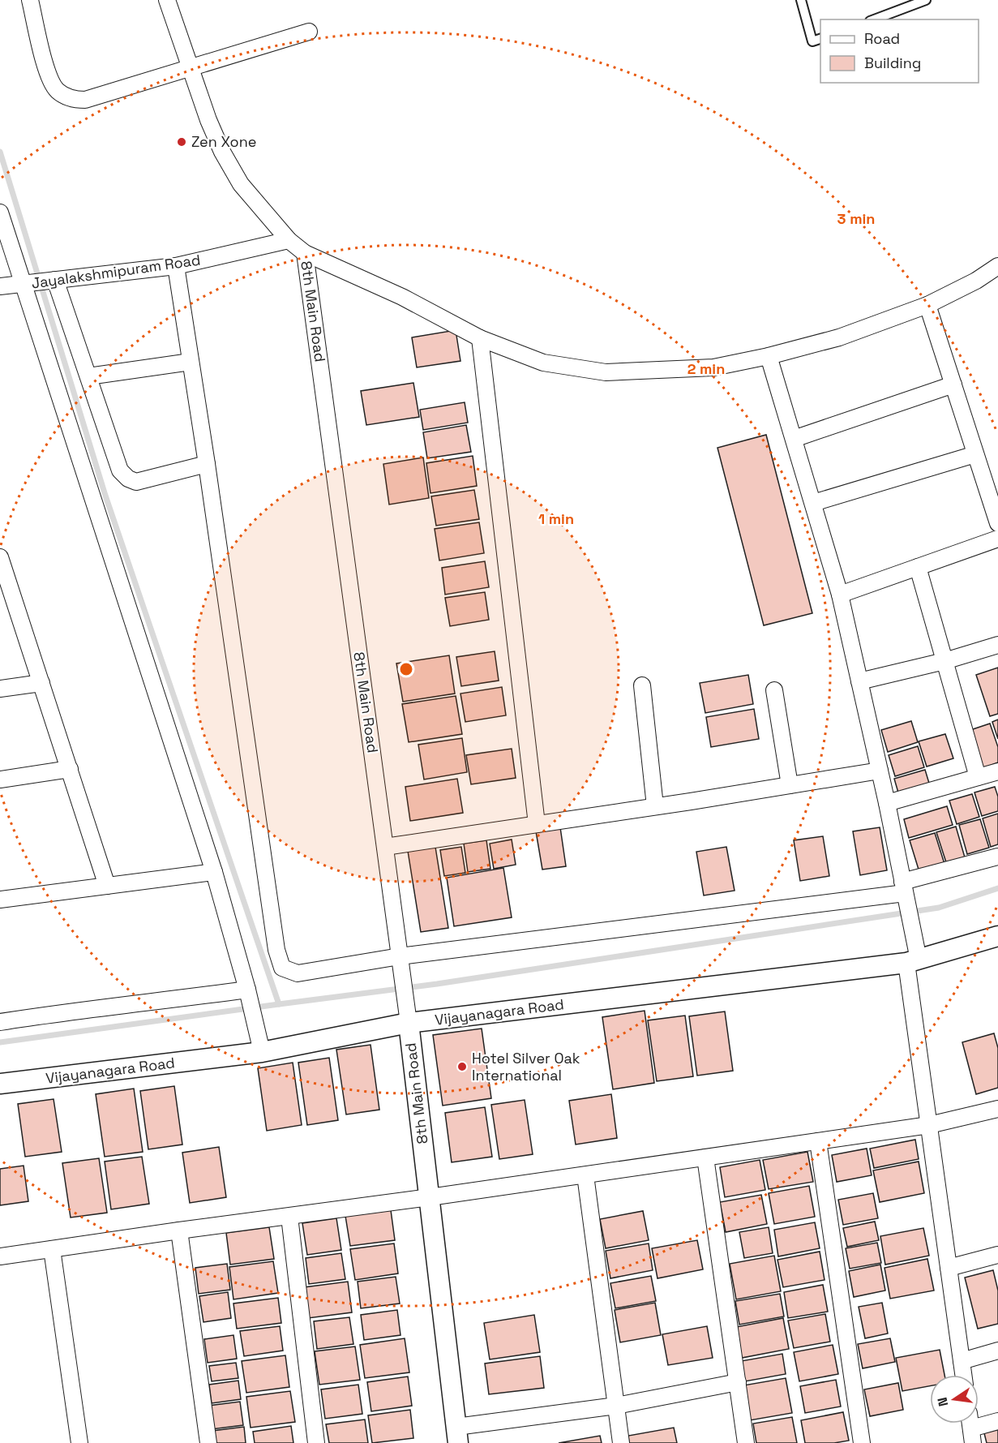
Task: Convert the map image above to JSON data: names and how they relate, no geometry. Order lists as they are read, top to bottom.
{
  "streets": {
    "street": ["Jayalakshmipuram Road", "8th Main Road", "Vijayanagara Road"]
  },
  "crossings": [
    ["Jayalakshmipuram Road", "8th Main Road"],
    ["8th Main Road", "Vijayanagara Road"]
  ],
  "places": ["Zen Xone", "Hotel Silver Oak International"],
  "legend": ["Road", "Building"],
  "north": "left",
  "rings": ["3 min", "2 min", "1 min"]
}
